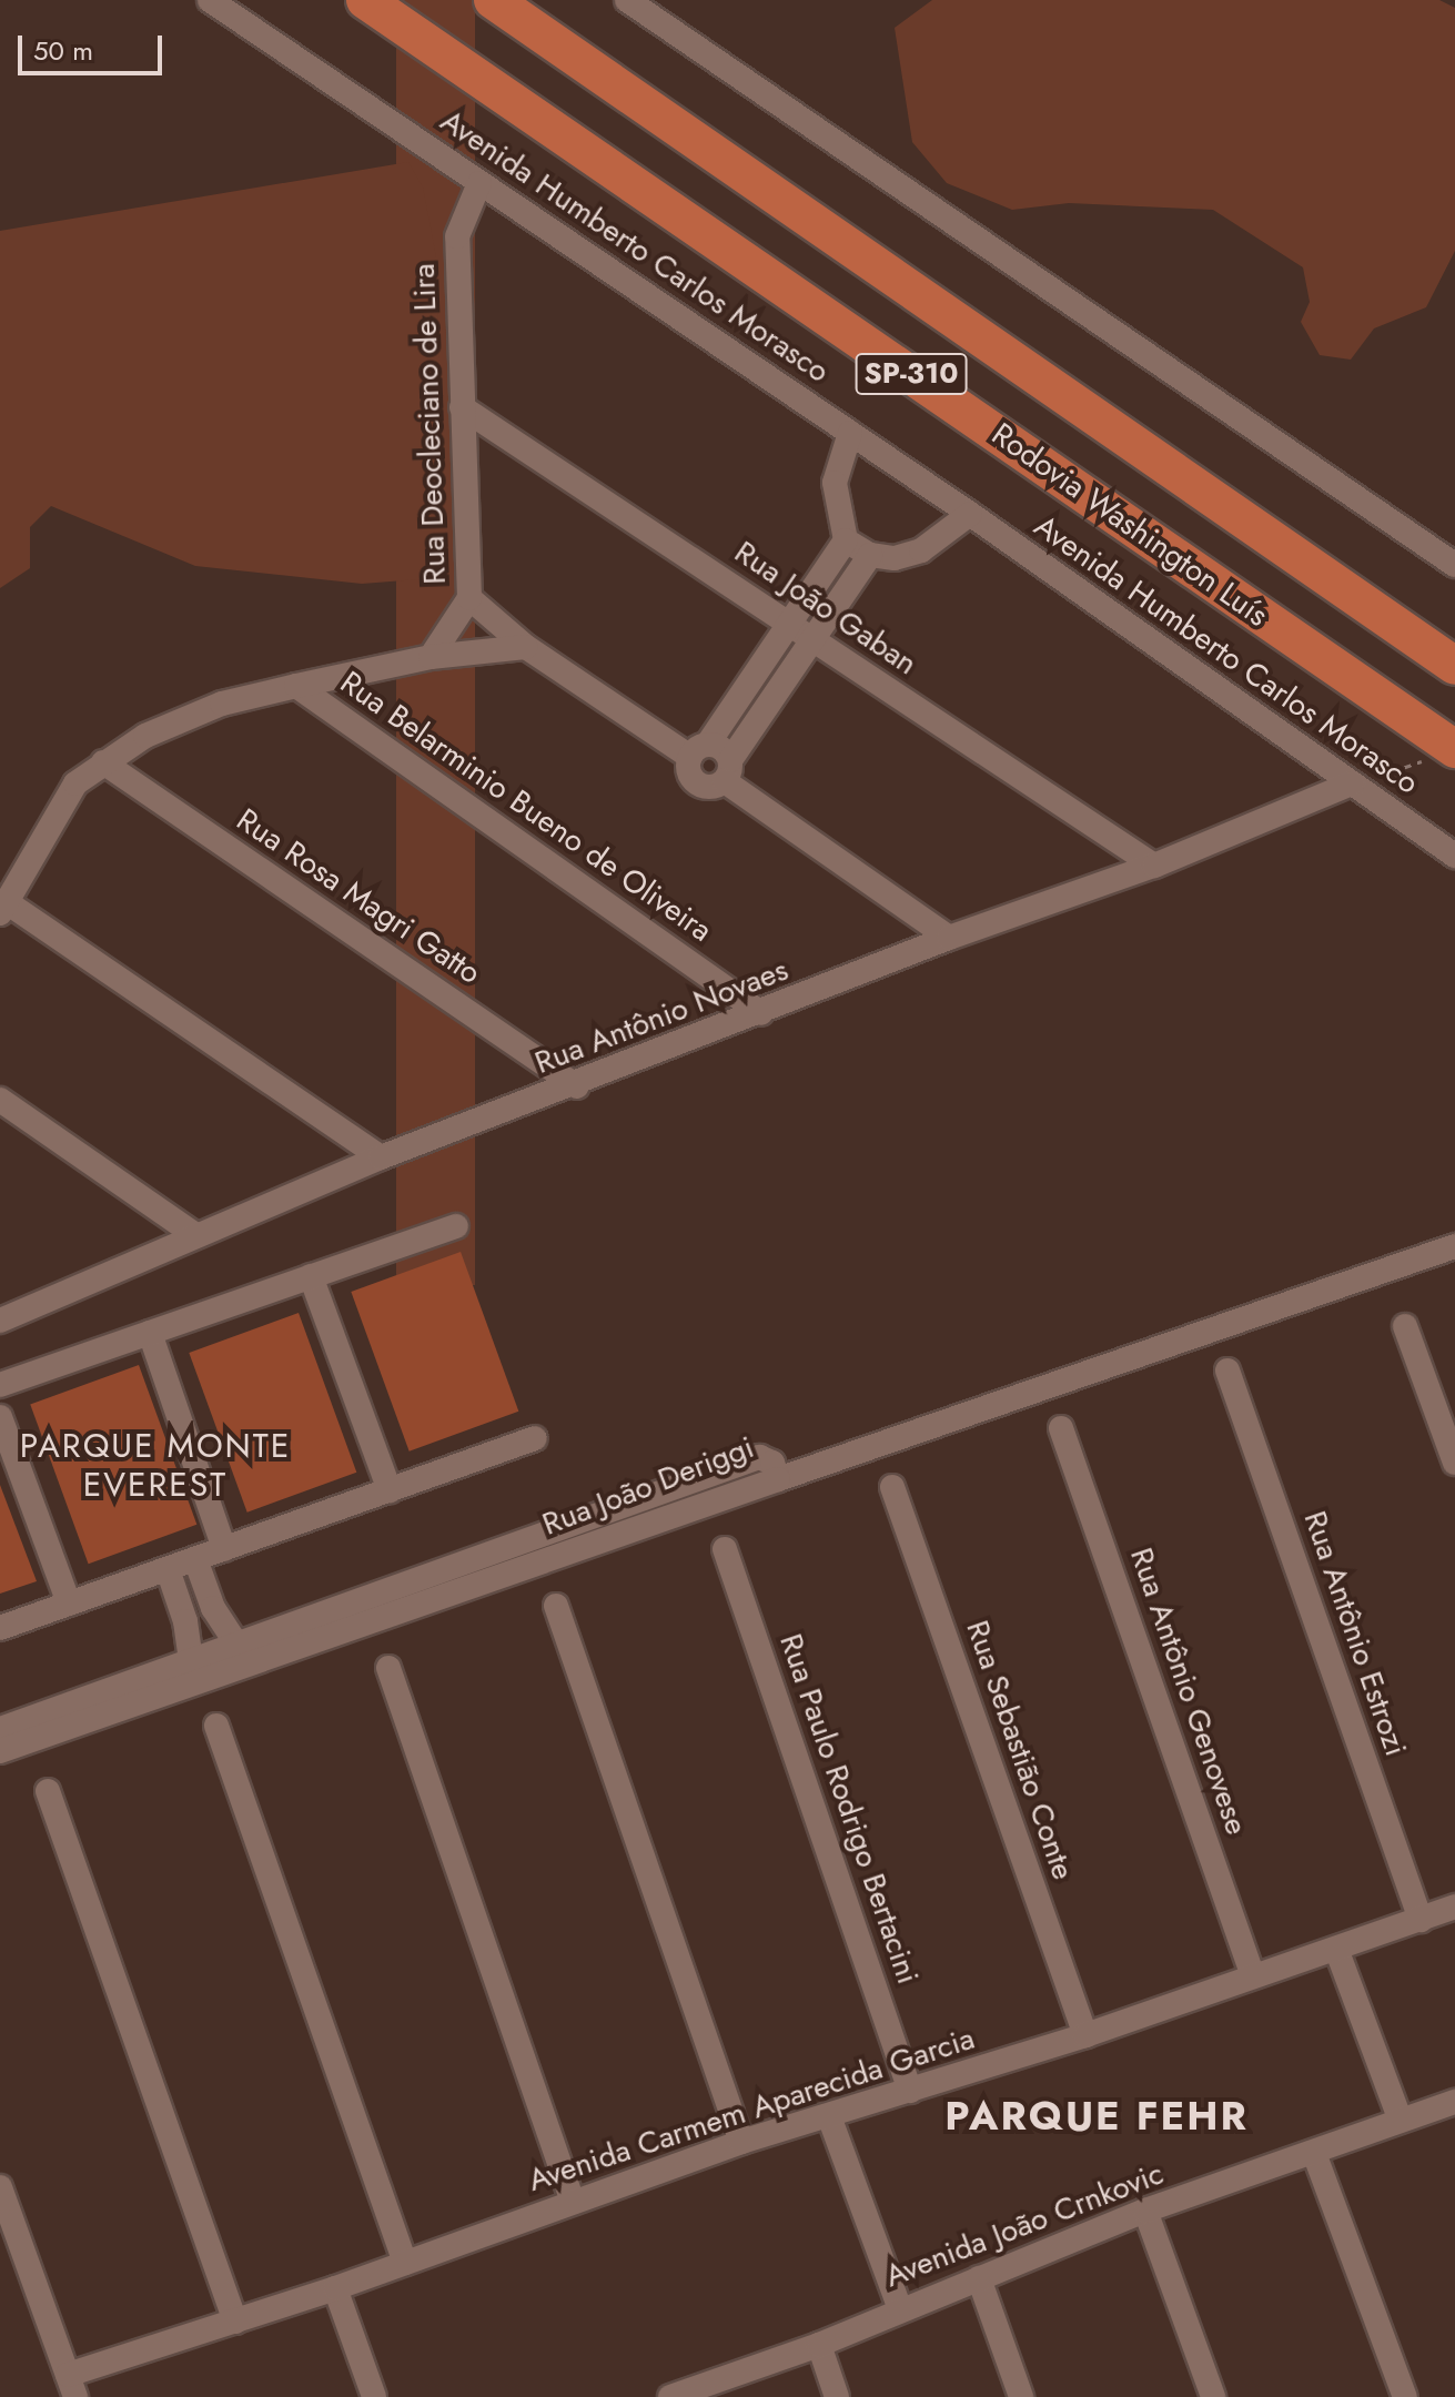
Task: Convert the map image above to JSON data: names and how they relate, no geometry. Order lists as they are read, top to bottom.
{
  "streets": {
    "highway": ["SP-310", "Rodovia Washington Luís"],
    "street": [
      "Avenida Humberto Carlos Morasco",
      "Rua Deocleciano de Lira",
      "Rua João Gaban",
      "Rua Belarminio Bueno de Oliveira",
      "Rua Rosa Magri Gatto",
      "Rua Antônio Novaes",
      "Rua João Deriggi",
      "Rua Antônio Estrozi",
      "Rua Antônio Genovese",
      "Rua Sebastião Conte",
      "Rua Paulo Rodrigo Bertacini",
      "Avenida Carmem Aparecida Garcia",
      "Avenida João Crnkovic"
    ]
  },
  "crossings": [
    ["Avenida Humberto Carlos Morasco", "Rua Deocleciano de Lira"],
    ["Avenida Humberto Carlos Morasco", "Rua Antônio Novaes"],
    ["Rua Deocleciano de Lira", "Rua João Gaban"],
    ["Rua João Gaban", "Rua Antônio Novaes"],
    ["Rua Belarminio Bueno de Oliveira", "Rua Antônio Novaes"],
    ["Rua Rosa Magri Gatto", "Rua Antônio Novaes"],
    ["Rua Antônio Estrozi", "Avenida Carmem Aparecida Garcia"],
    ["Rua Antônio Genovese", "Avenida Carmem Aparecida Garcia"],
    ["Rua Sebastião Conte", "Avenida Carmem Aparecida Garcia"],
    ["Rua Paulo Rodrigo Bertacini", "Avenida Carmem Aparecida Garcia"]
  ],
  "districts": ["PARQUE MONTE EVEREST", "PARQUE FEHR"],
  "scale_bar": "50 m"
}
